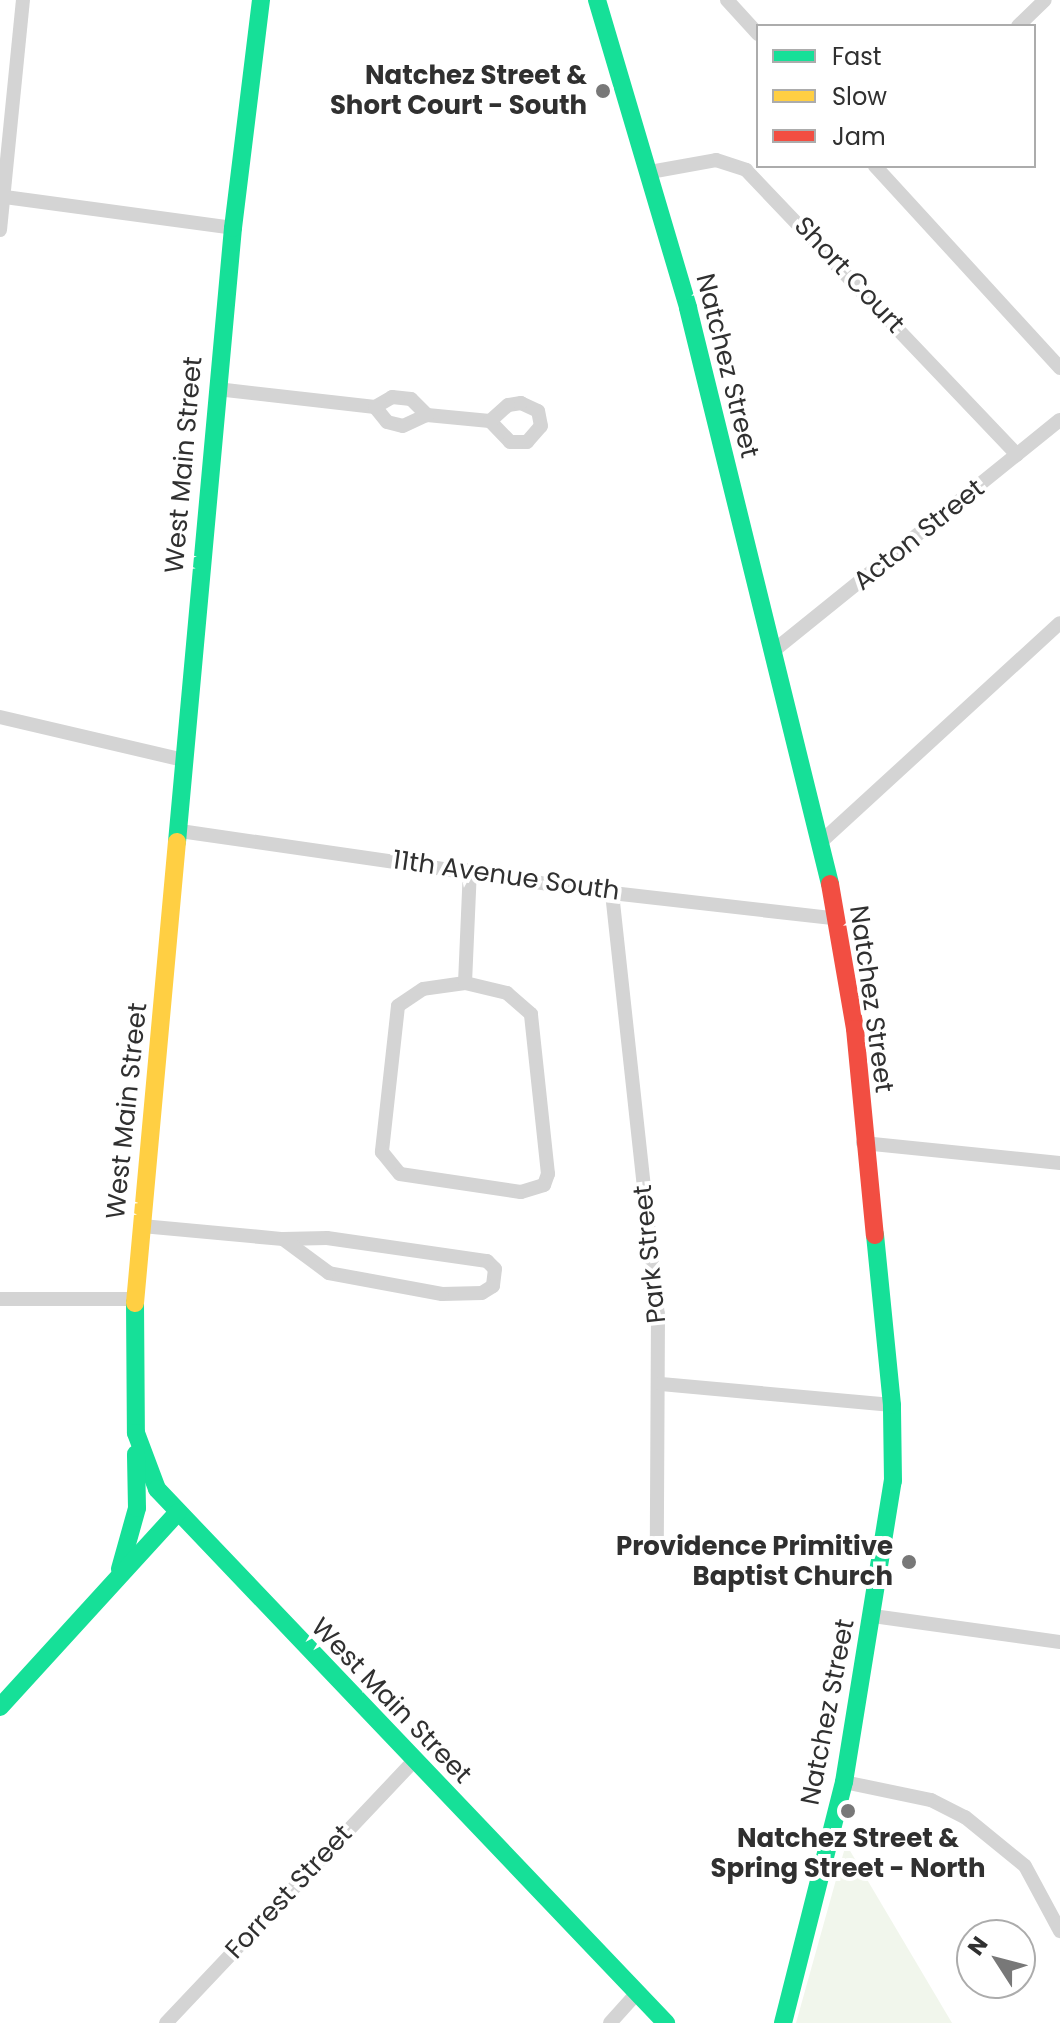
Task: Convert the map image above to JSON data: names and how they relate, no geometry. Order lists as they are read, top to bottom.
{
  "streets": {
    "main road": ["Natchez Street", "West Main Street"],
    "street": [
      "Short Court",
      "Acton Street",
      "11th Avenue South",
      "Park Street",
      "Forrest Street"
    ]
  },
  "crossings": [
    ["Short Court", "Natchez Street"],
    ["Short Court", "Acton Street"],
    ["Natchez Street", "Acton Street"],
    ["Natchez Street", "11th Avenue South"],
    ["West Main Street", "11th Avenue South"],
    ["West Main Street", "Forrest Street"],
    ["11th Avenue South", "Park Street"]
  ],
  "places": ["Natchez Street & Short Court - South", "Providence Primitive Baptist Church", "Natchez Street & Spring Street - North"],
  "legend": ["Fast", "Slow", "Jam"],
  "north": "top left"
}
